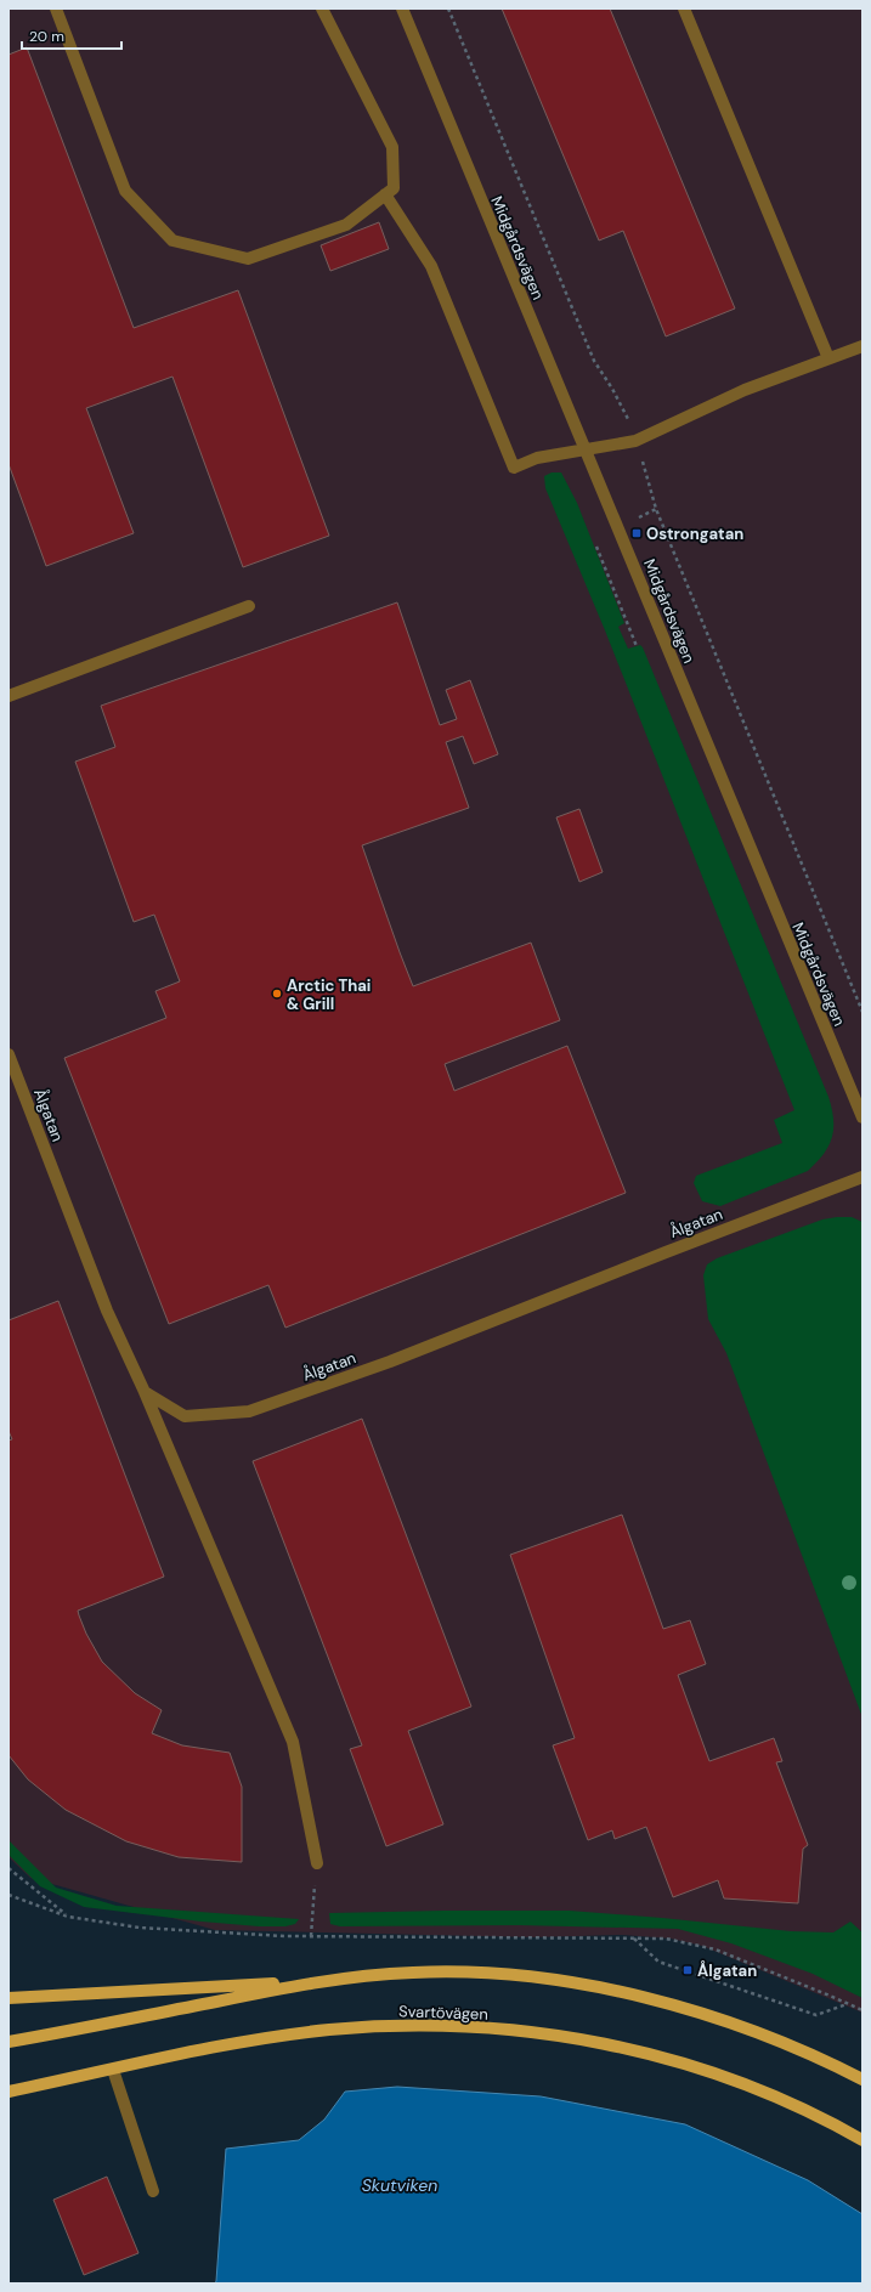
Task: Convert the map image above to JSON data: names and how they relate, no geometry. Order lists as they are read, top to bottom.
{
  "streets": {
    "main road": ["Svartövägen"],
    "street": ["Midgårdsvägen", "Ålgatan"]
  },
  "water": ["Skutviken"],
  "places": {
    "transit": ["Ostrongatan", "Ålgatan"],
    "other": ["Arctic Thai & Grill"]
  },
  "scale_bar": "20 m"
}
